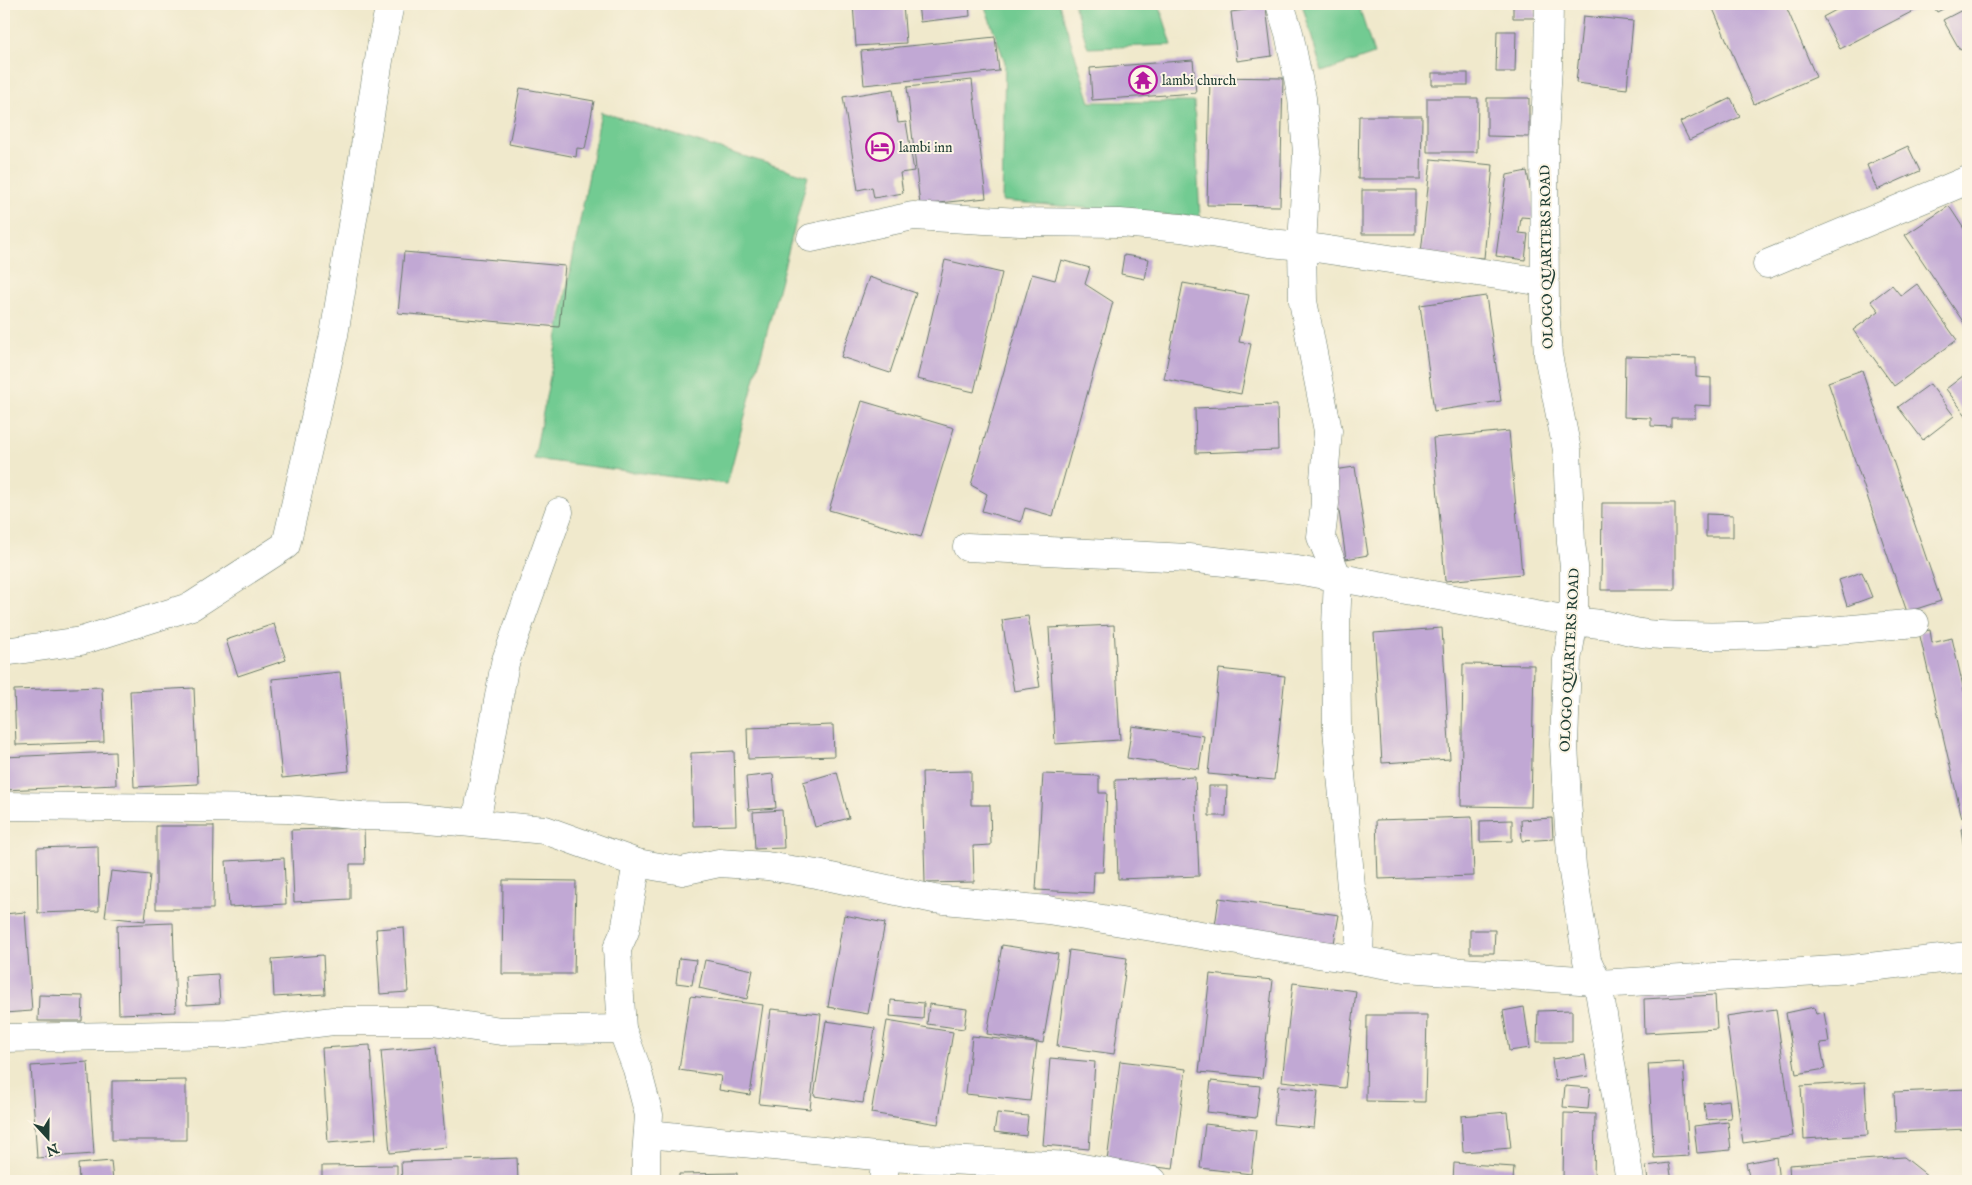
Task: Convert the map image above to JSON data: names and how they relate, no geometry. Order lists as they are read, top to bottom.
{
  "streets": {
    "street": ["OLOGO QUARTERS ROAD"]
  },
  "places": {
    "temple": ["lambi church"],
    "hotel": ["lambi inn"]
  },
  "north": "bottom"
}
